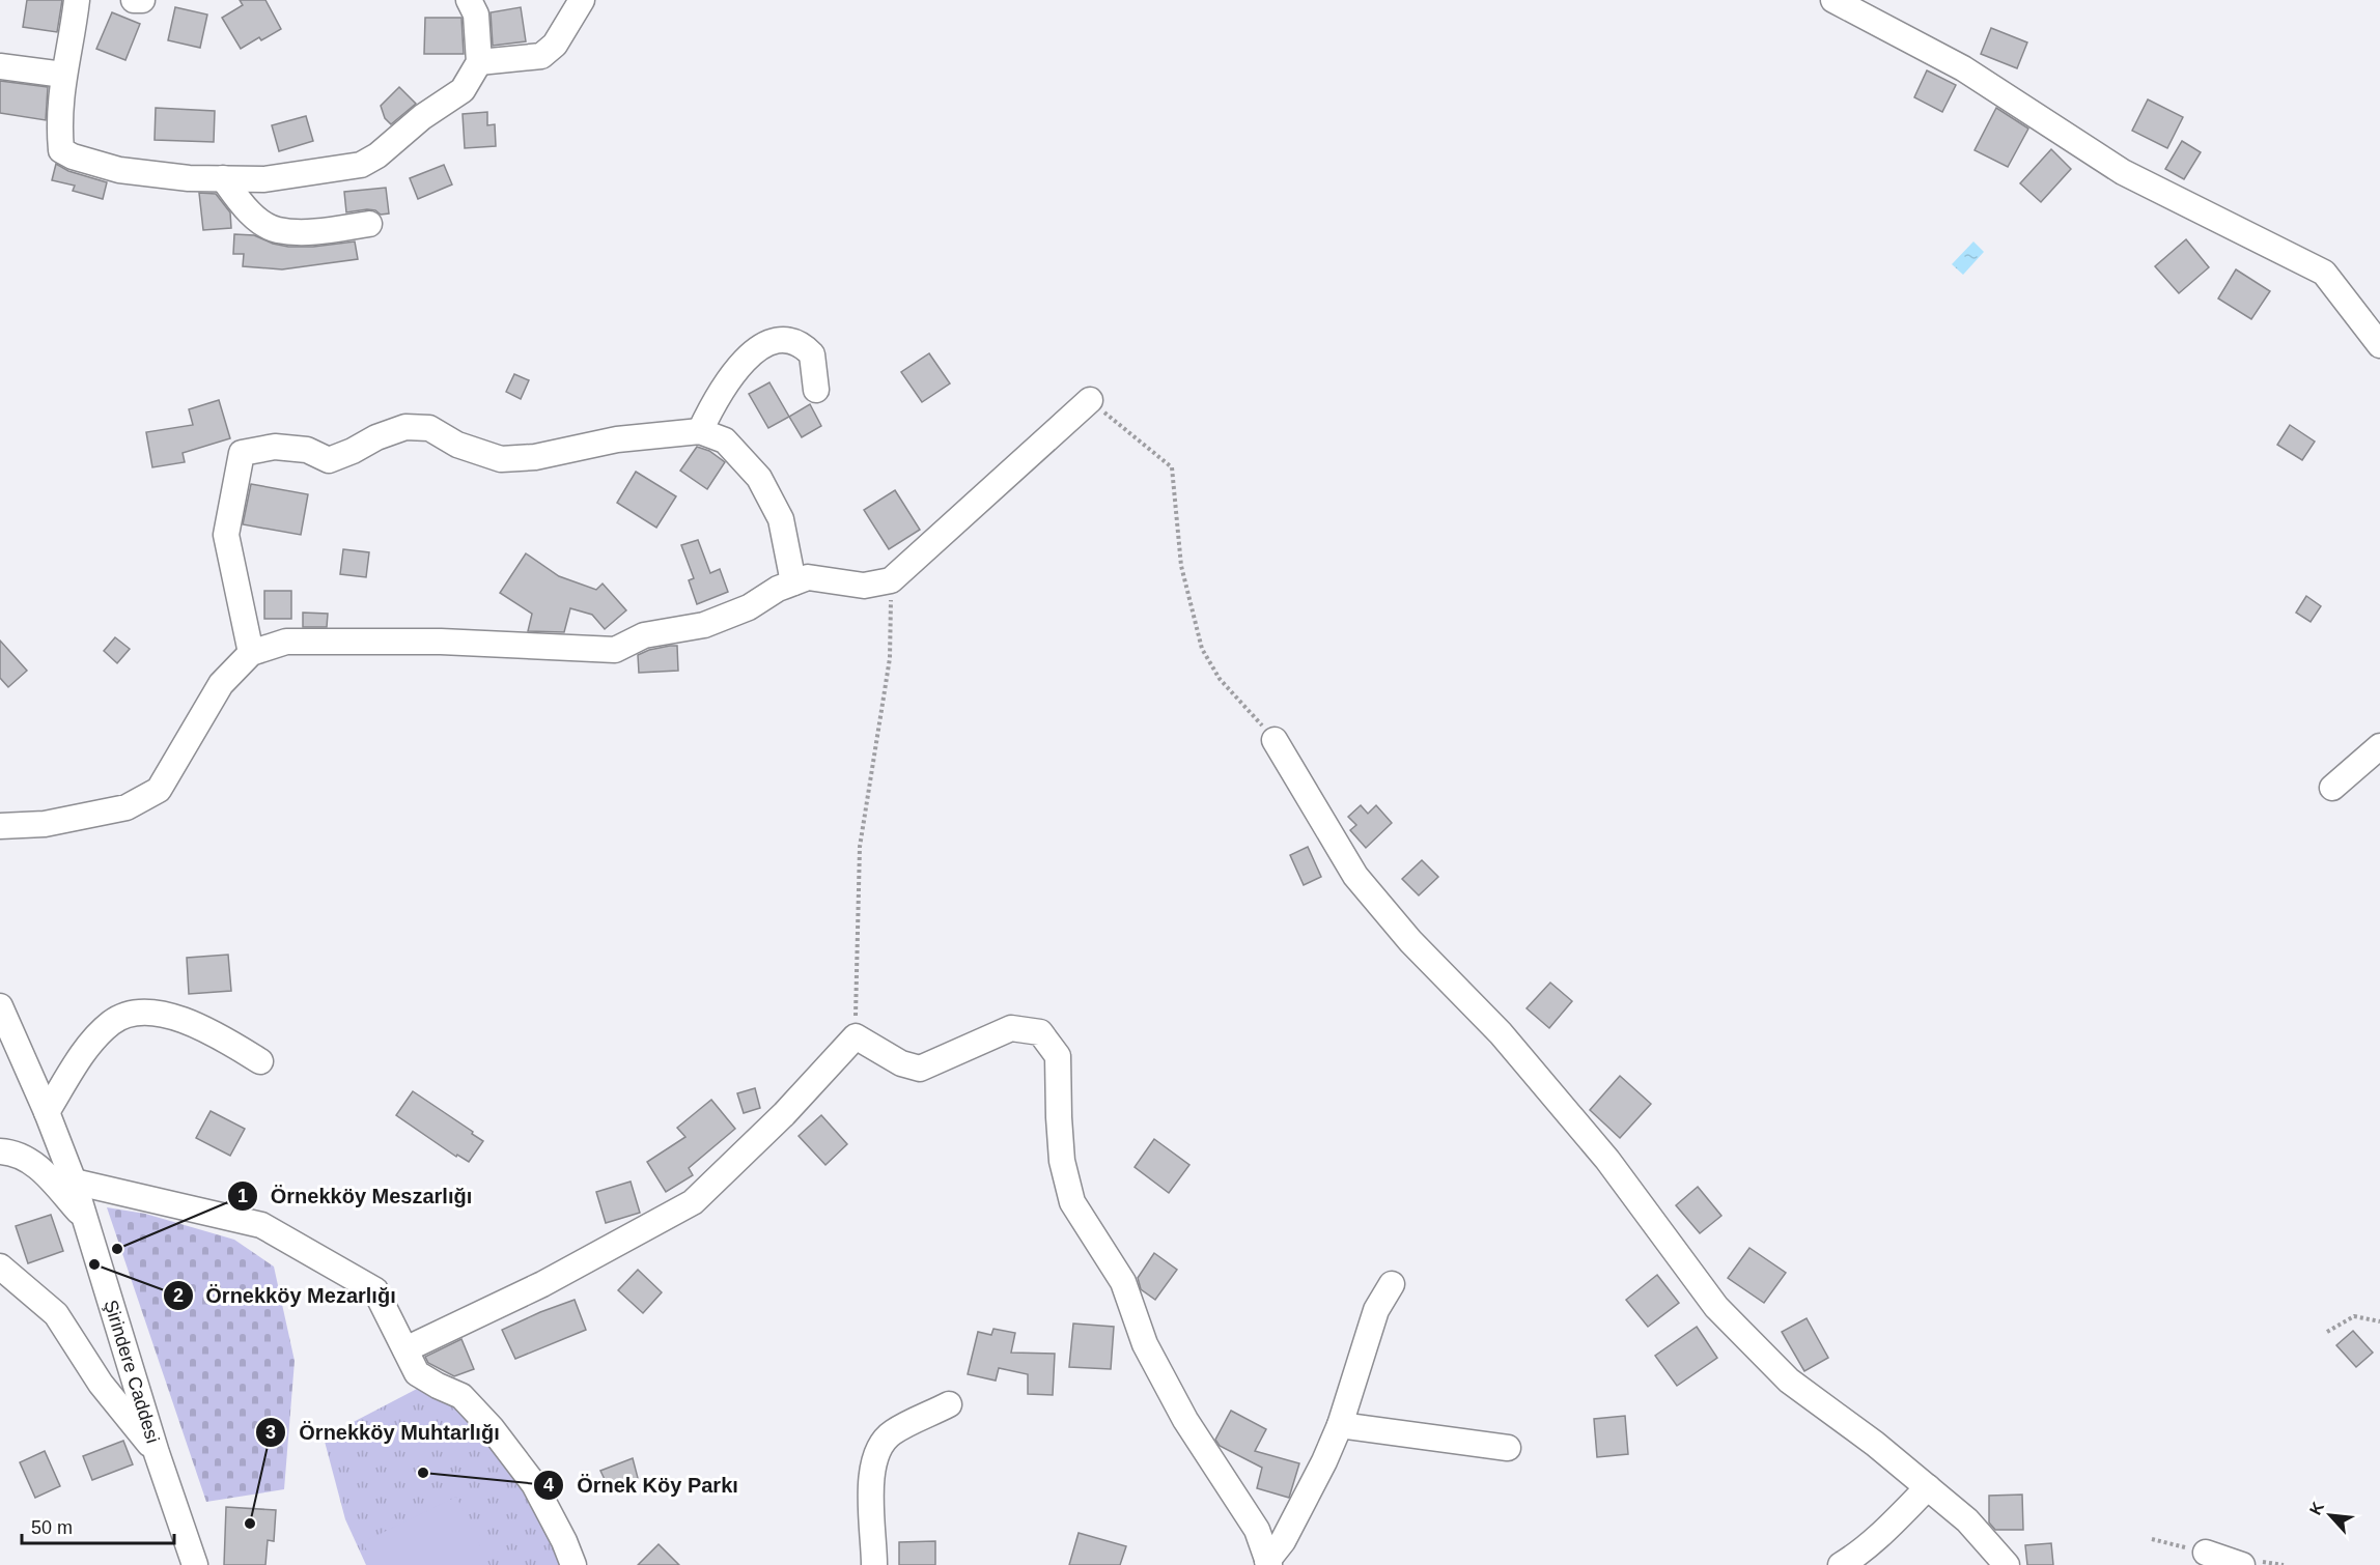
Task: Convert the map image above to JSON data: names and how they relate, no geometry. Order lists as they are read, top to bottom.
{
  "streets": {
    "street": ["Şirindere Caddesi"]
  },
  "places": [
    "Örnekköy Meszarlığı",
    "Örnekköy Mezarlığı",
    "Örnek Köy Parkı",
    "Örnekköy Muhtarlığı"
  ],
  "scale_bar": "50 m",
  "north": "top left"
}
